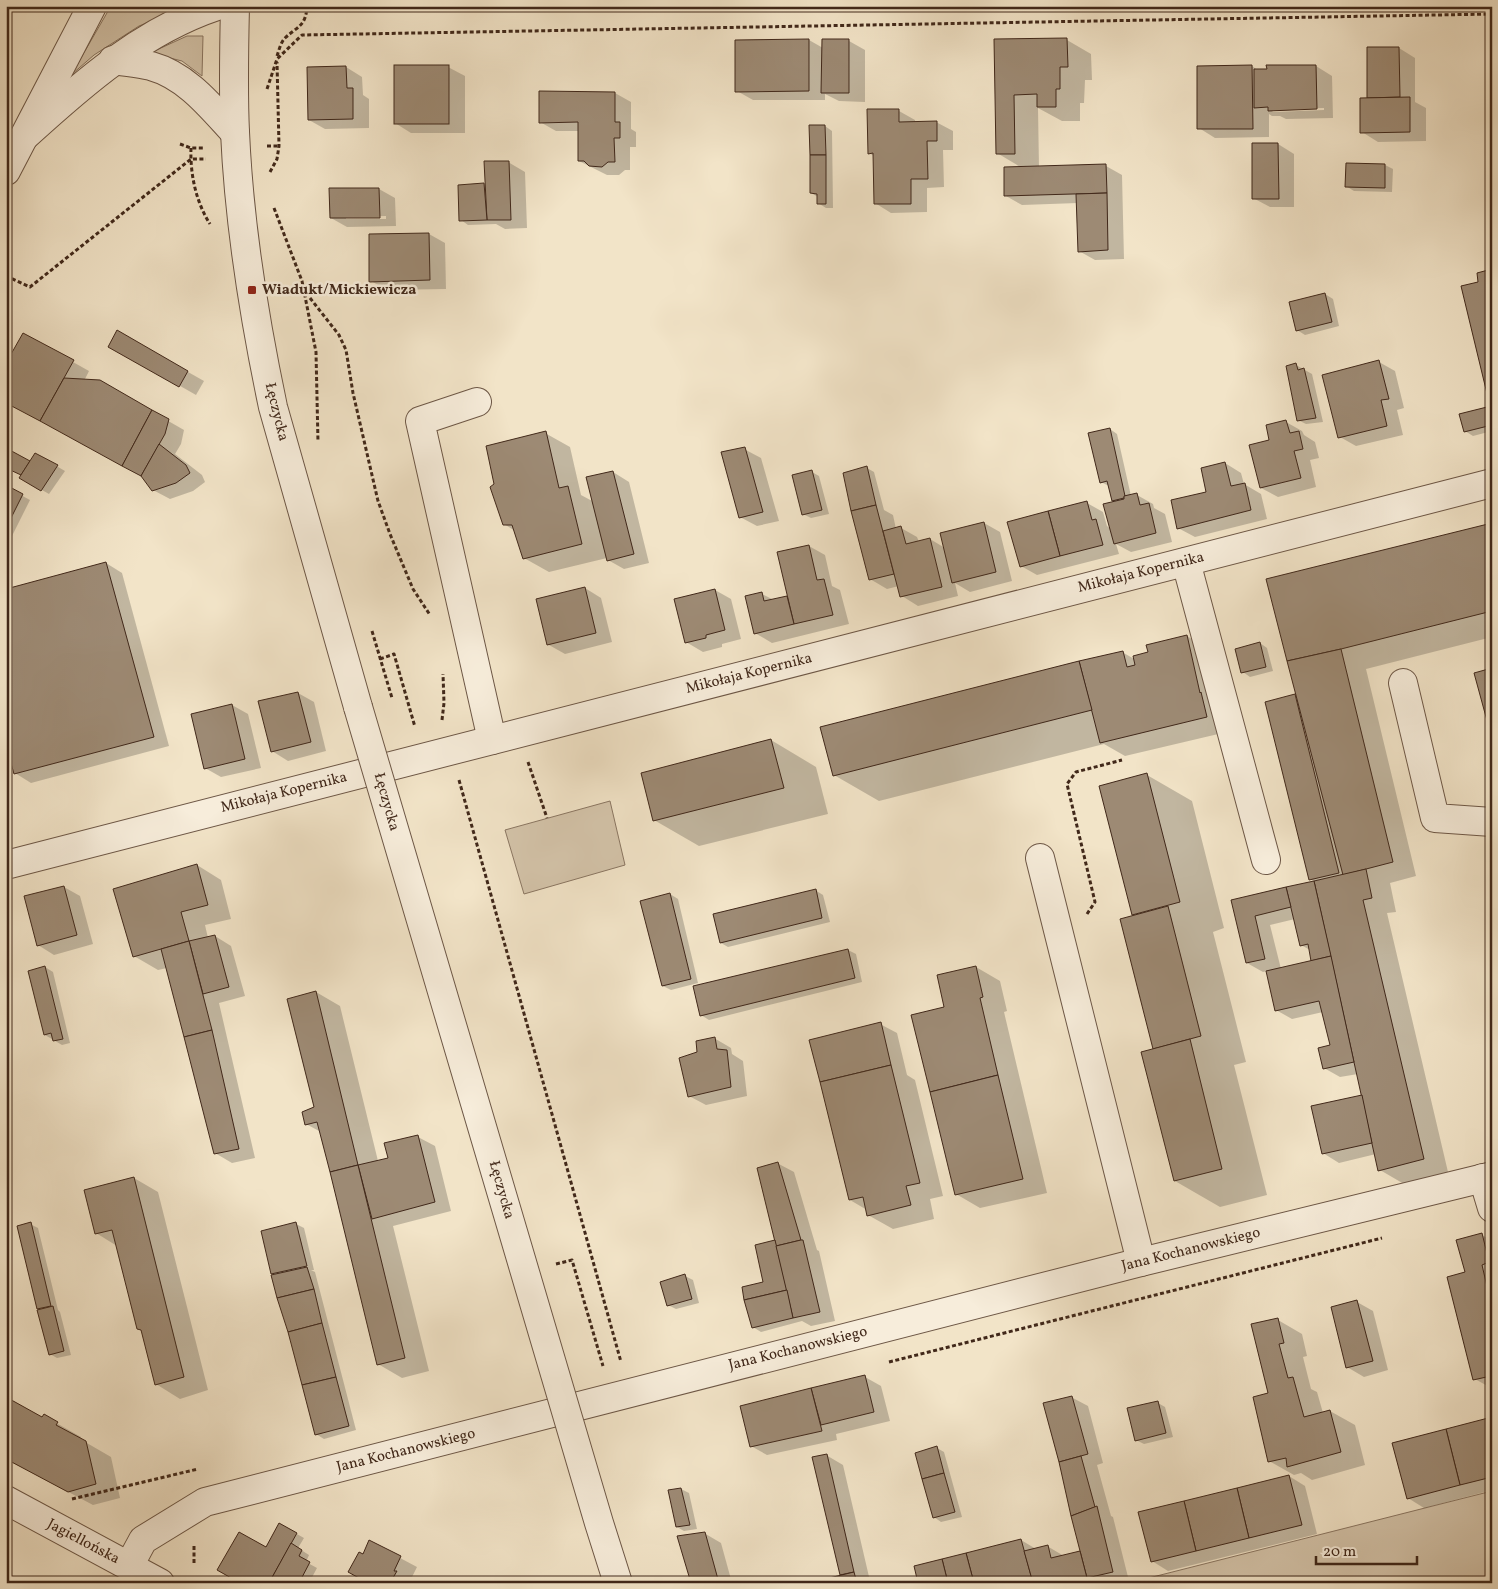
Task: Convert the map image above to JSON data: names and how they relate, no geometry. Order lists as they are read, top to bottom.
{
  "streets": {
    "street": [
      "Łęczycka",
      "Mikołaja Kopernika",
      "Jana Kochanowskiego",
      "Jagiellońska"
    ]
  },
  "crossings": [
    ["Jana Kochanowskiego", "Jagiellońska"]
  ],
  "places": {
    "transit": ["Wiadukt/Mickiewicza"]
  },
  "scale_bar": "20 m"
}
